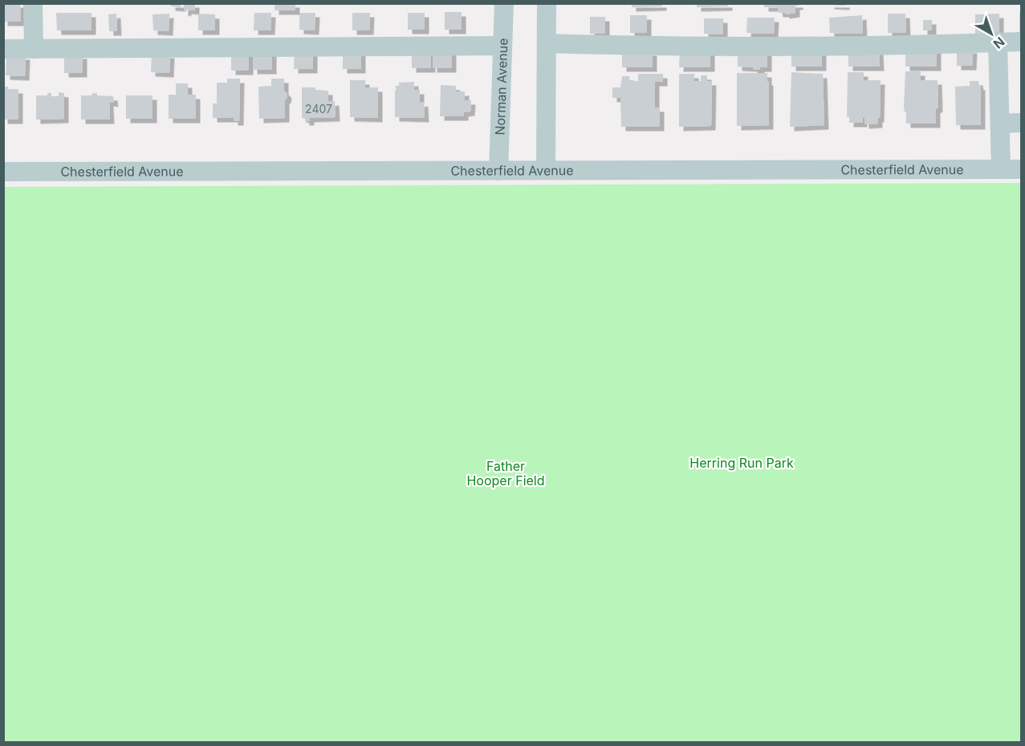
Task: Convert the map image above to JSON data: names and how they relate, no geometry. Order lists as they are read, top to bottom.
{
  "streets": {
    "street": ["Norman Avenue", "Chesterfield Avenue"]
  },
  "crossings": [
    ["Norman Avenue", "Chesterfield Avenue"]
  ],
  "parks": ["Herring Run Park", "Father Hooper Field"],
  "house_numbers": ["2407"],
  "north": "bottom right"
}
